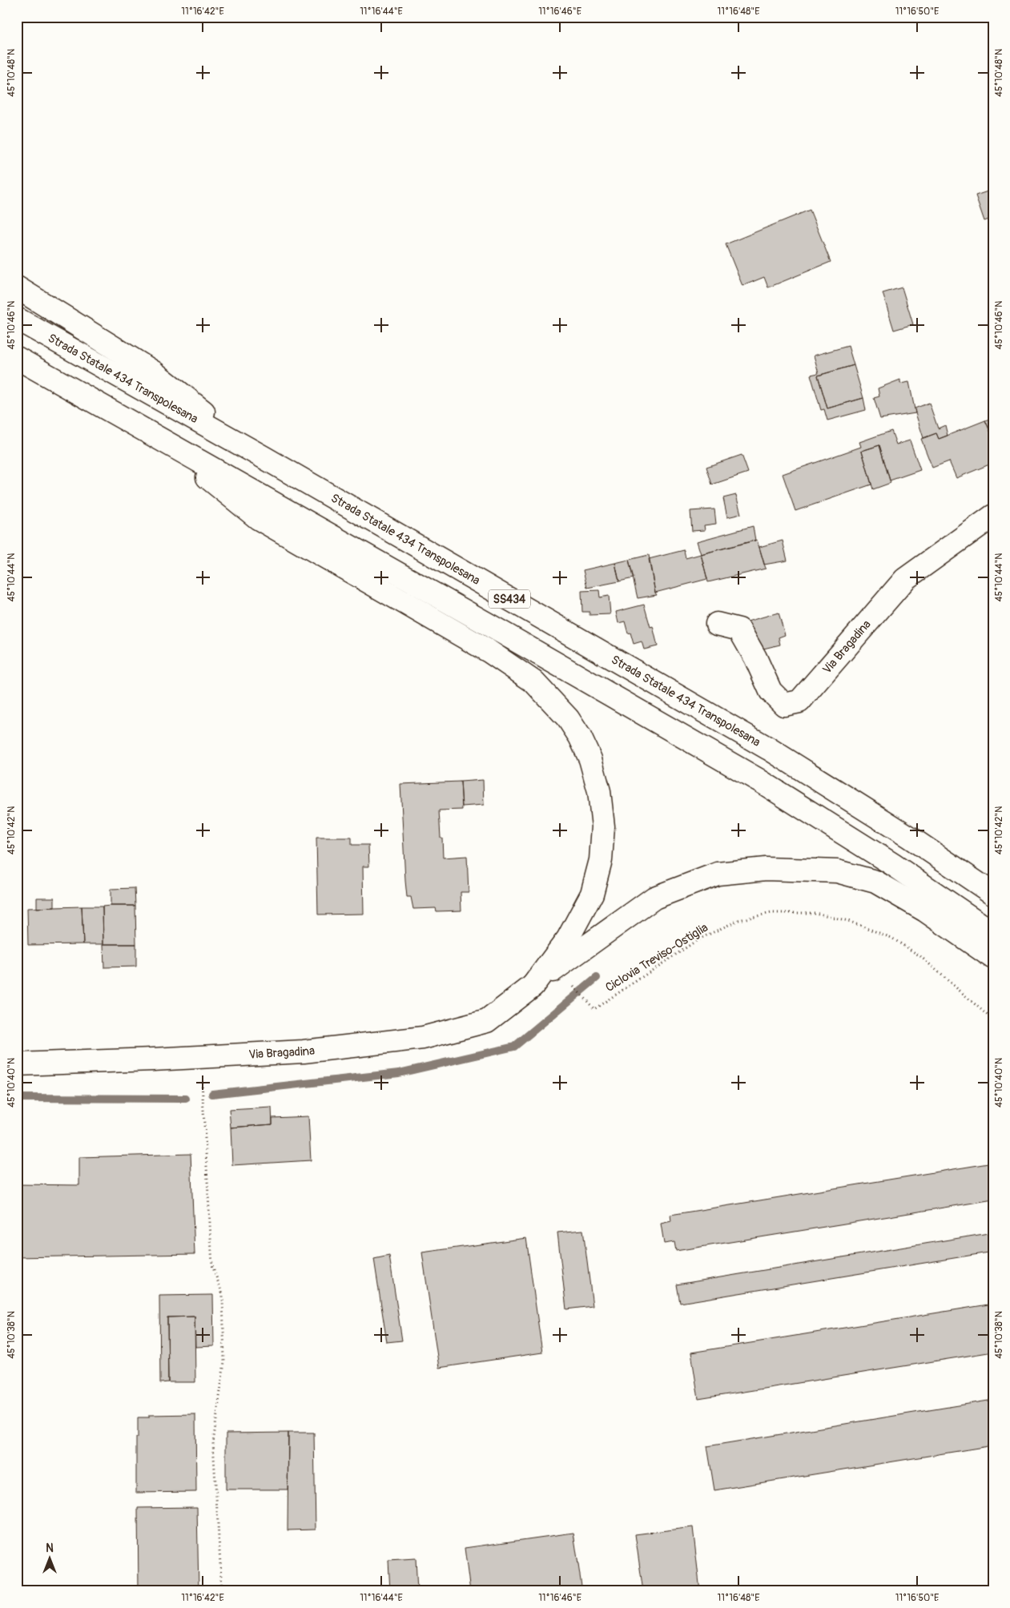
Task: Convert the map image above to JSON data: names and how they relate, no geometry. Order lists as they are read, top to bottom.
{
  "streets": {
    "main road": ["Strada Statale 434 Transpolesana", "SS434", "Via Bragadina"],
    "path": ["Ciclovia Treviso-Ostiglia"]
  },
  "north": "top",
  "coordinates": [
    "11°16'42\"E",
    "11°16'44\"E",
    "11°16'46\"E",
    "11°16'48\"E",
    "11°16'50\"E",
    "45°10'48\"N",
    "45°10'46\"N",
    "45°10'44\"N",
    "45°10'42\"N",
    "45°10'40\"N",
    "45°10'38\"N"
  ]
}
